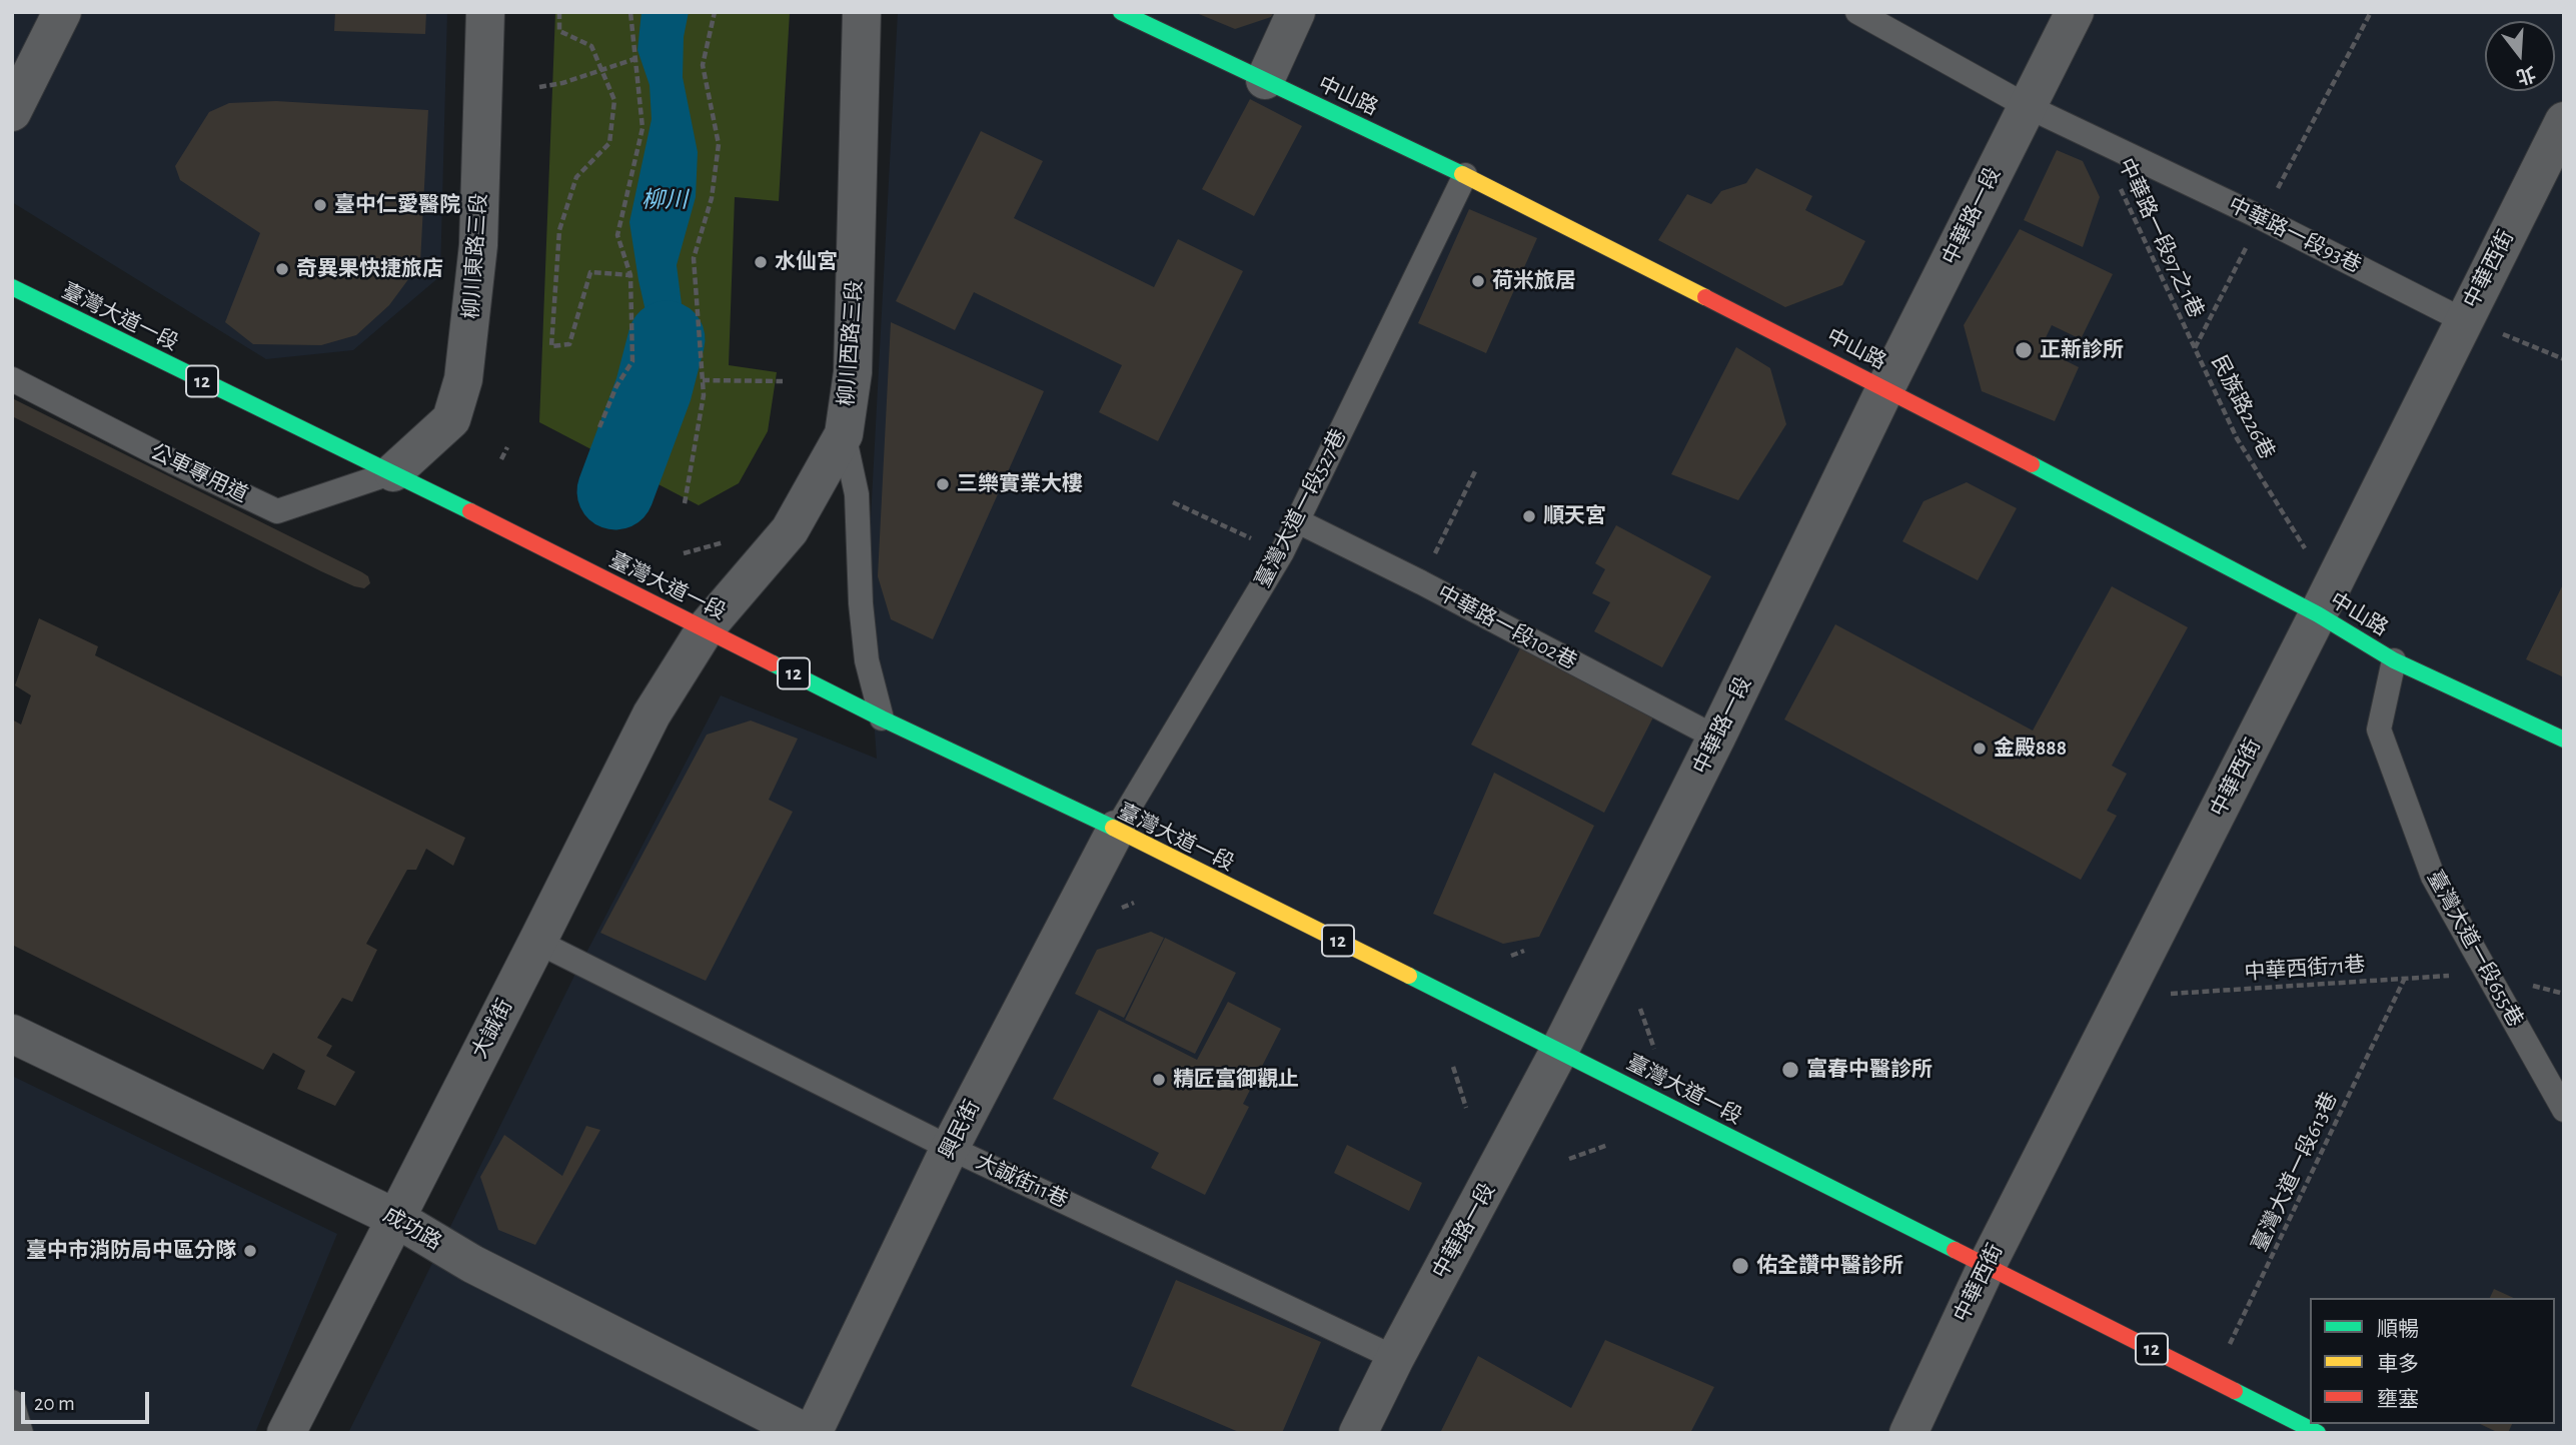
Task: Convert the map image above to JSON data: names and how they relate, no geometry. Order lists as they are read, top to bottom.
{
  "streets": {
    "main road": ["中山路", "臺灣大道一段", "12"],
    "street": [
      "中華路一段",
      "柳川東路三段",
      "中華西街",
      "柳川西路三段",
      "大誠街",
      "興民街",
      "成功路"
    ],
    "lane": [
      "中華路一段93巷",
      "公車專用道",
      "臺灣大道一段527巷",
      "中華路一段102巷",
      "臺灣大道一段655巷",
      "大誠街11巷"
    ],
    "path": [
      "中華路一段97之1巷",
      "民族路226巷",
      "中華西街71巷",
      "臺灣大道一段613巷"
    ]
  },
  "crossings": [
    ["中山路", "中華路一段"],
    ["中山路", "中華西街"],
    ["中山路", "民族路226巷"],
    ["中山路", "臺灣大道一段527巷"],
    ["中山路", "臺灣大道一段655巷"],
    ["中華路一段", "中華路一段93巷"],
    ["中華路一段", "臺灣大道一段"],
    ["中華路一段", "中華路一段102巷"],
    ["中華路一段", "大誠街11巷"],
    ["中華路一段93巷", "中華路一段97之1巷"],
    ["中華路一段93巷", "中華西街"],
    ["中華路一段93巷", "民族路226巷"],
    ["中華路一段97之1巷", "民族路226巷"],
    ["柳川東路三段", "臺灣大道一段"],
    ["柳川東路三段", "公車專用道"],
    ["中華西街", "臺灣大道一段"],
    ["中華西街", "民族路226巷"],
    ["中華西街", "中華西街71巷"],
    ["臺灣大道一段", "柳川西路三段"],
    ["臺灣大道一段", "公車專用道"],
    ["臺灣大道一段", "臺灣大道一段527巷"],
    ["臺灣大道一段", "大誠街"],
    ["臺灣大道一段", "興民街"],
    ["臺灣大道一段", "臺灣大道一段613巷"],
    ["柳川西路三段", "大誠街"],
    ["臺灣大道一段527巷", "中華路一段102巷"],
    ["臺灣大道一段527巷", "興民街"],
    ["臺灣大道一段655巷", "中華西街71巷"],
    ["中華西街71巷", "臺灣大道一段613巷"],
    ["大誠街", "大誠街11巷"],
    ["大誠街", "成功路"],
    ["興民街", "大誠街11巷"]
  ],
  "water": ["柳川"],
  "places": [
    "臺中仁愛醫院",
    "水仙宮",
    "奇異果快捷旅店",
    "荷米旅居",
    "正新診所",
    "三樂實業大樓",
    "順天宮",
    "金殿888",
    "富春中醫診所",
    "精匠富御觀止",
    "臺中市消防局中區分隊",
    "佑全讚中醫診所"
  ],
  "legend": ["順暢", "車多", "壅塞"],
  "scale_bar": "20 m",
  "north": "bottom"
}
